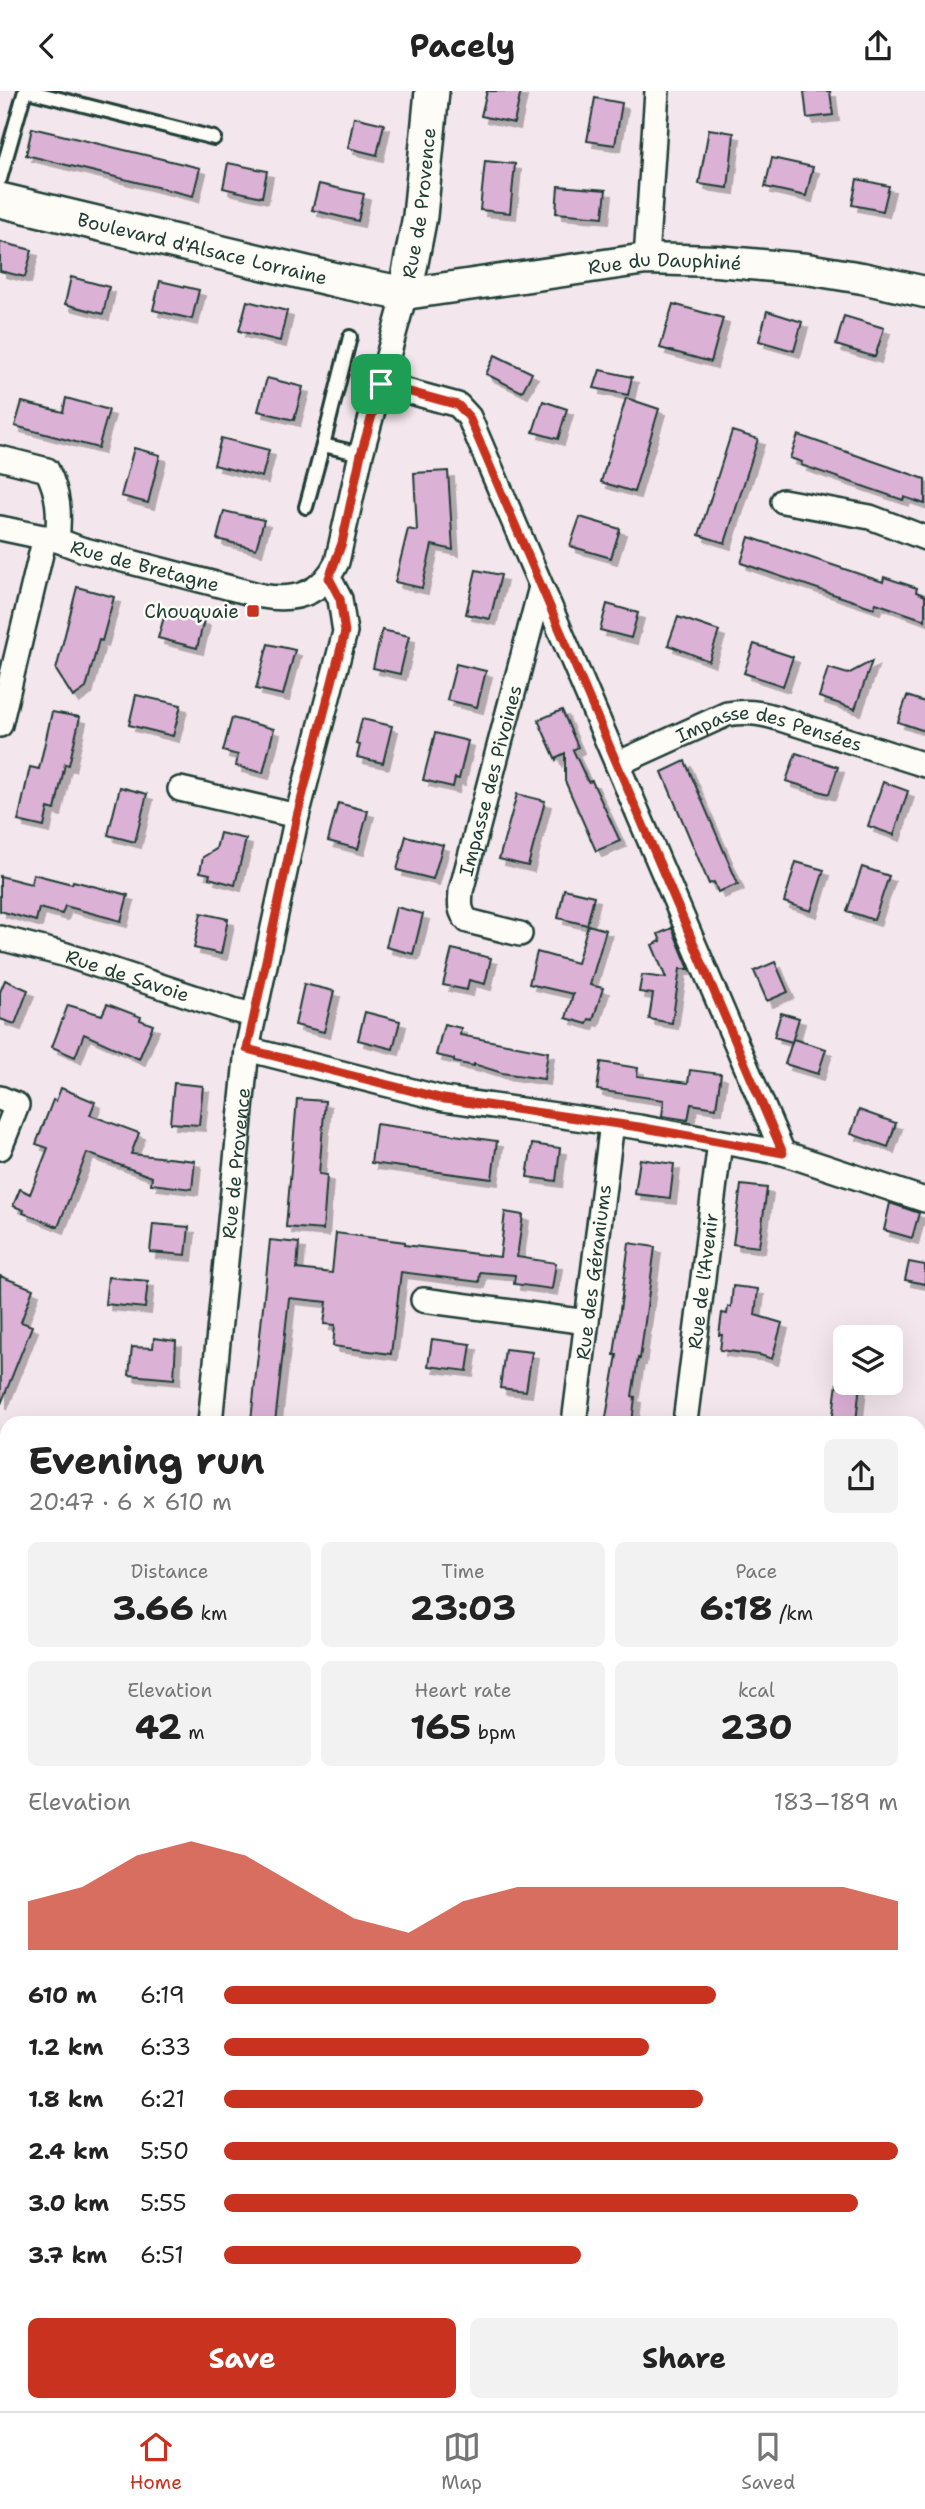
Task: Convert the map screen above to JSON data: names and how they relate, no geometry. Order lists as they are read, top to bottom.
{
  "streets": {
    "main road": ["Rue de Provence", "Boulevard d'Alsace Lorraine"],
    "street": [
      "Rue du Dauphiné",
      "Rue de Bretagne",
      "Impasse des Pensées",
      "Impasse des Pivoines",
      "Rue de Savoie",
      "Rue des Géraniums",
      "Rue de l'Avenir"
    ]
  },
  "crossings": [
    ["Rue de Provence", "Boulevard d'Alsace Lorraine"],
    ["Rue de Provence", "Rue du Dauphiné"],
    ["Rue de Provence", "Rue de Bretagne"],
    ["Rue de Provence", "Rue de Savoie"],
    ["Boulevard d'Alsace Lorraine", "Rue du Dauphiné"]
  ],
  "places": {
    "transit": ["Chouquaie"]
  },
  "page": {
    "header": "Pacely",
    "heading": ["Evening run", "20:47 · 6 × 610 m"],
    "stats": [
      ["Distance", "3.66 km"],
      ["Time", "23:03"],
      ["Pace", "6:18 /km"],
      ["Elevation", "42 m"],
      ["Heart rate", "165 bpm"],
      ["kcal", "230"]
    ],
    "chart": ["Elevation", "183–189 m"],
    "list": [
      {
        "name": "610 m",
        "note": "6:19"
      },
      {
        "name": "1.2 km",
        "note": "6:33"
      },
      {
        "name": "1.8 km",
        "note": "6:21"
      },
      {
        "name": "2.4 km",
        "note": "5:50"
      },
      {
        "name": "3.0 km",
        "note": "5:55"
      },
      {
        "name": "3.7 km",
        "note": "6:51"
      }
    ],
    "buttons": ["Save", "Share"],
    "tabs": ["Home", "Map", "Saved"]
  }
}
